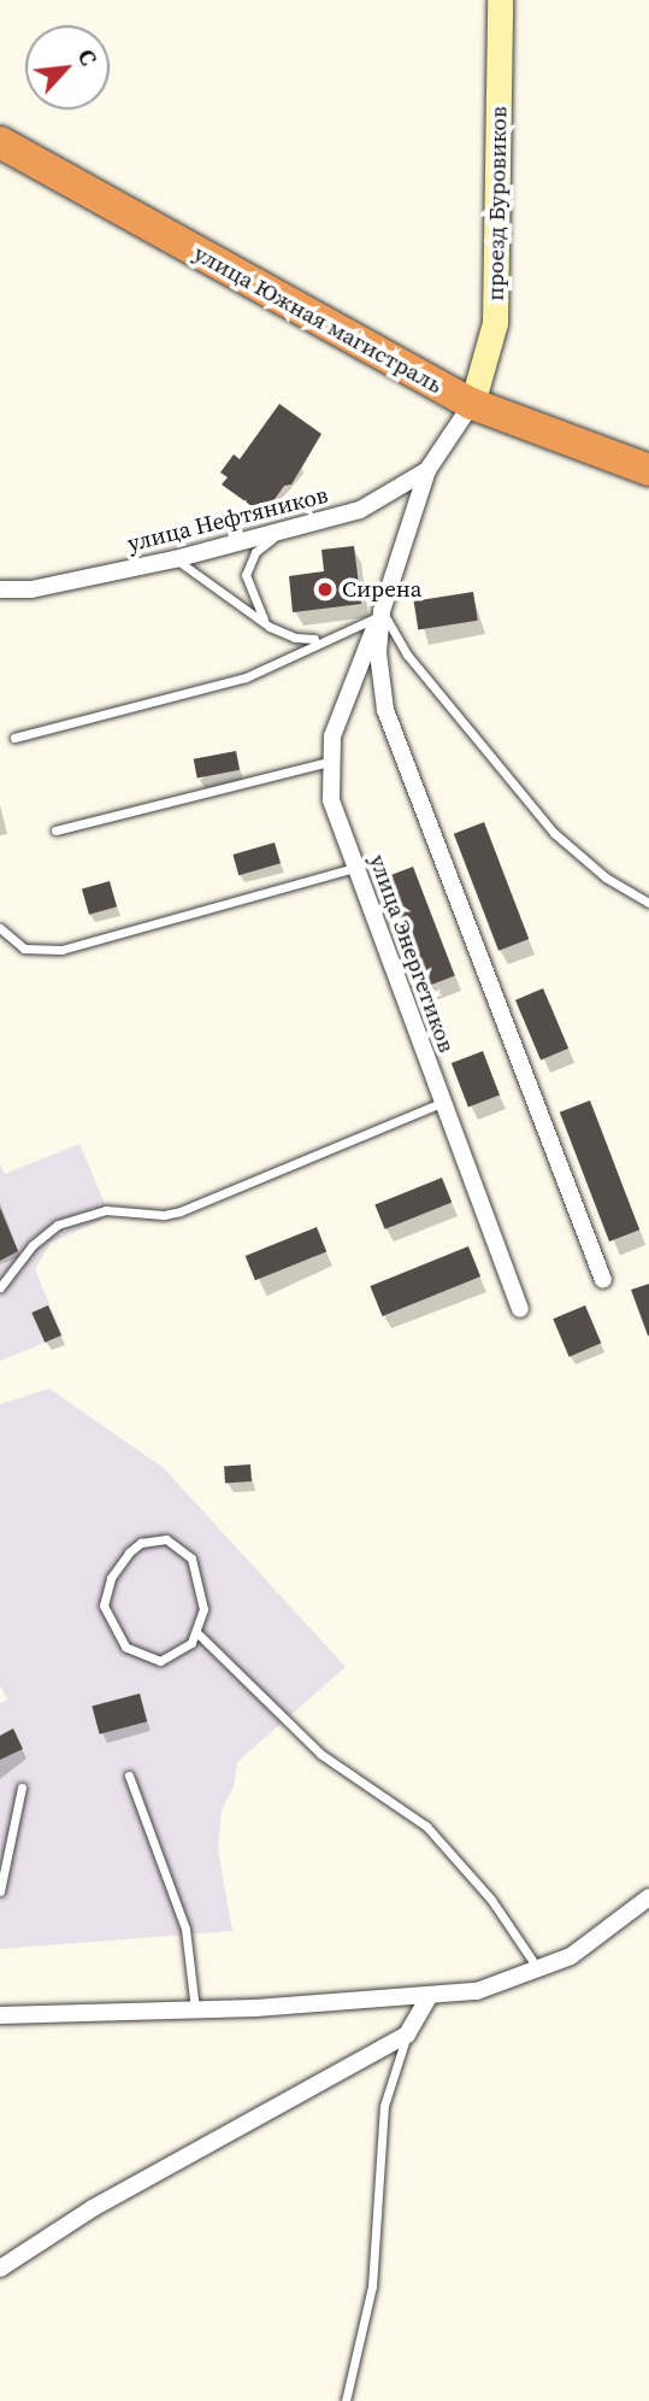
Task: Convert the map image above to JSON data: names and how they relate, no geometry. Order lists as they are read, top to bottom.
{
  "streets": {
    "highway": ["улица Южная магистраль"],
    "street": ["проезд Буровиков", "улица Нефтяников", "улица Энергетиков"]
  },
  "crossings": [
    ["проезд Буровиков", "улица Южная магистраль"],
    ["проезд Буровиков", "улица Нефтяников"],
    ["улица Южная магистраль", "улица Нефтяников"]
  ],
  "places": ["Сирена"],
  "north": "top right"
}
